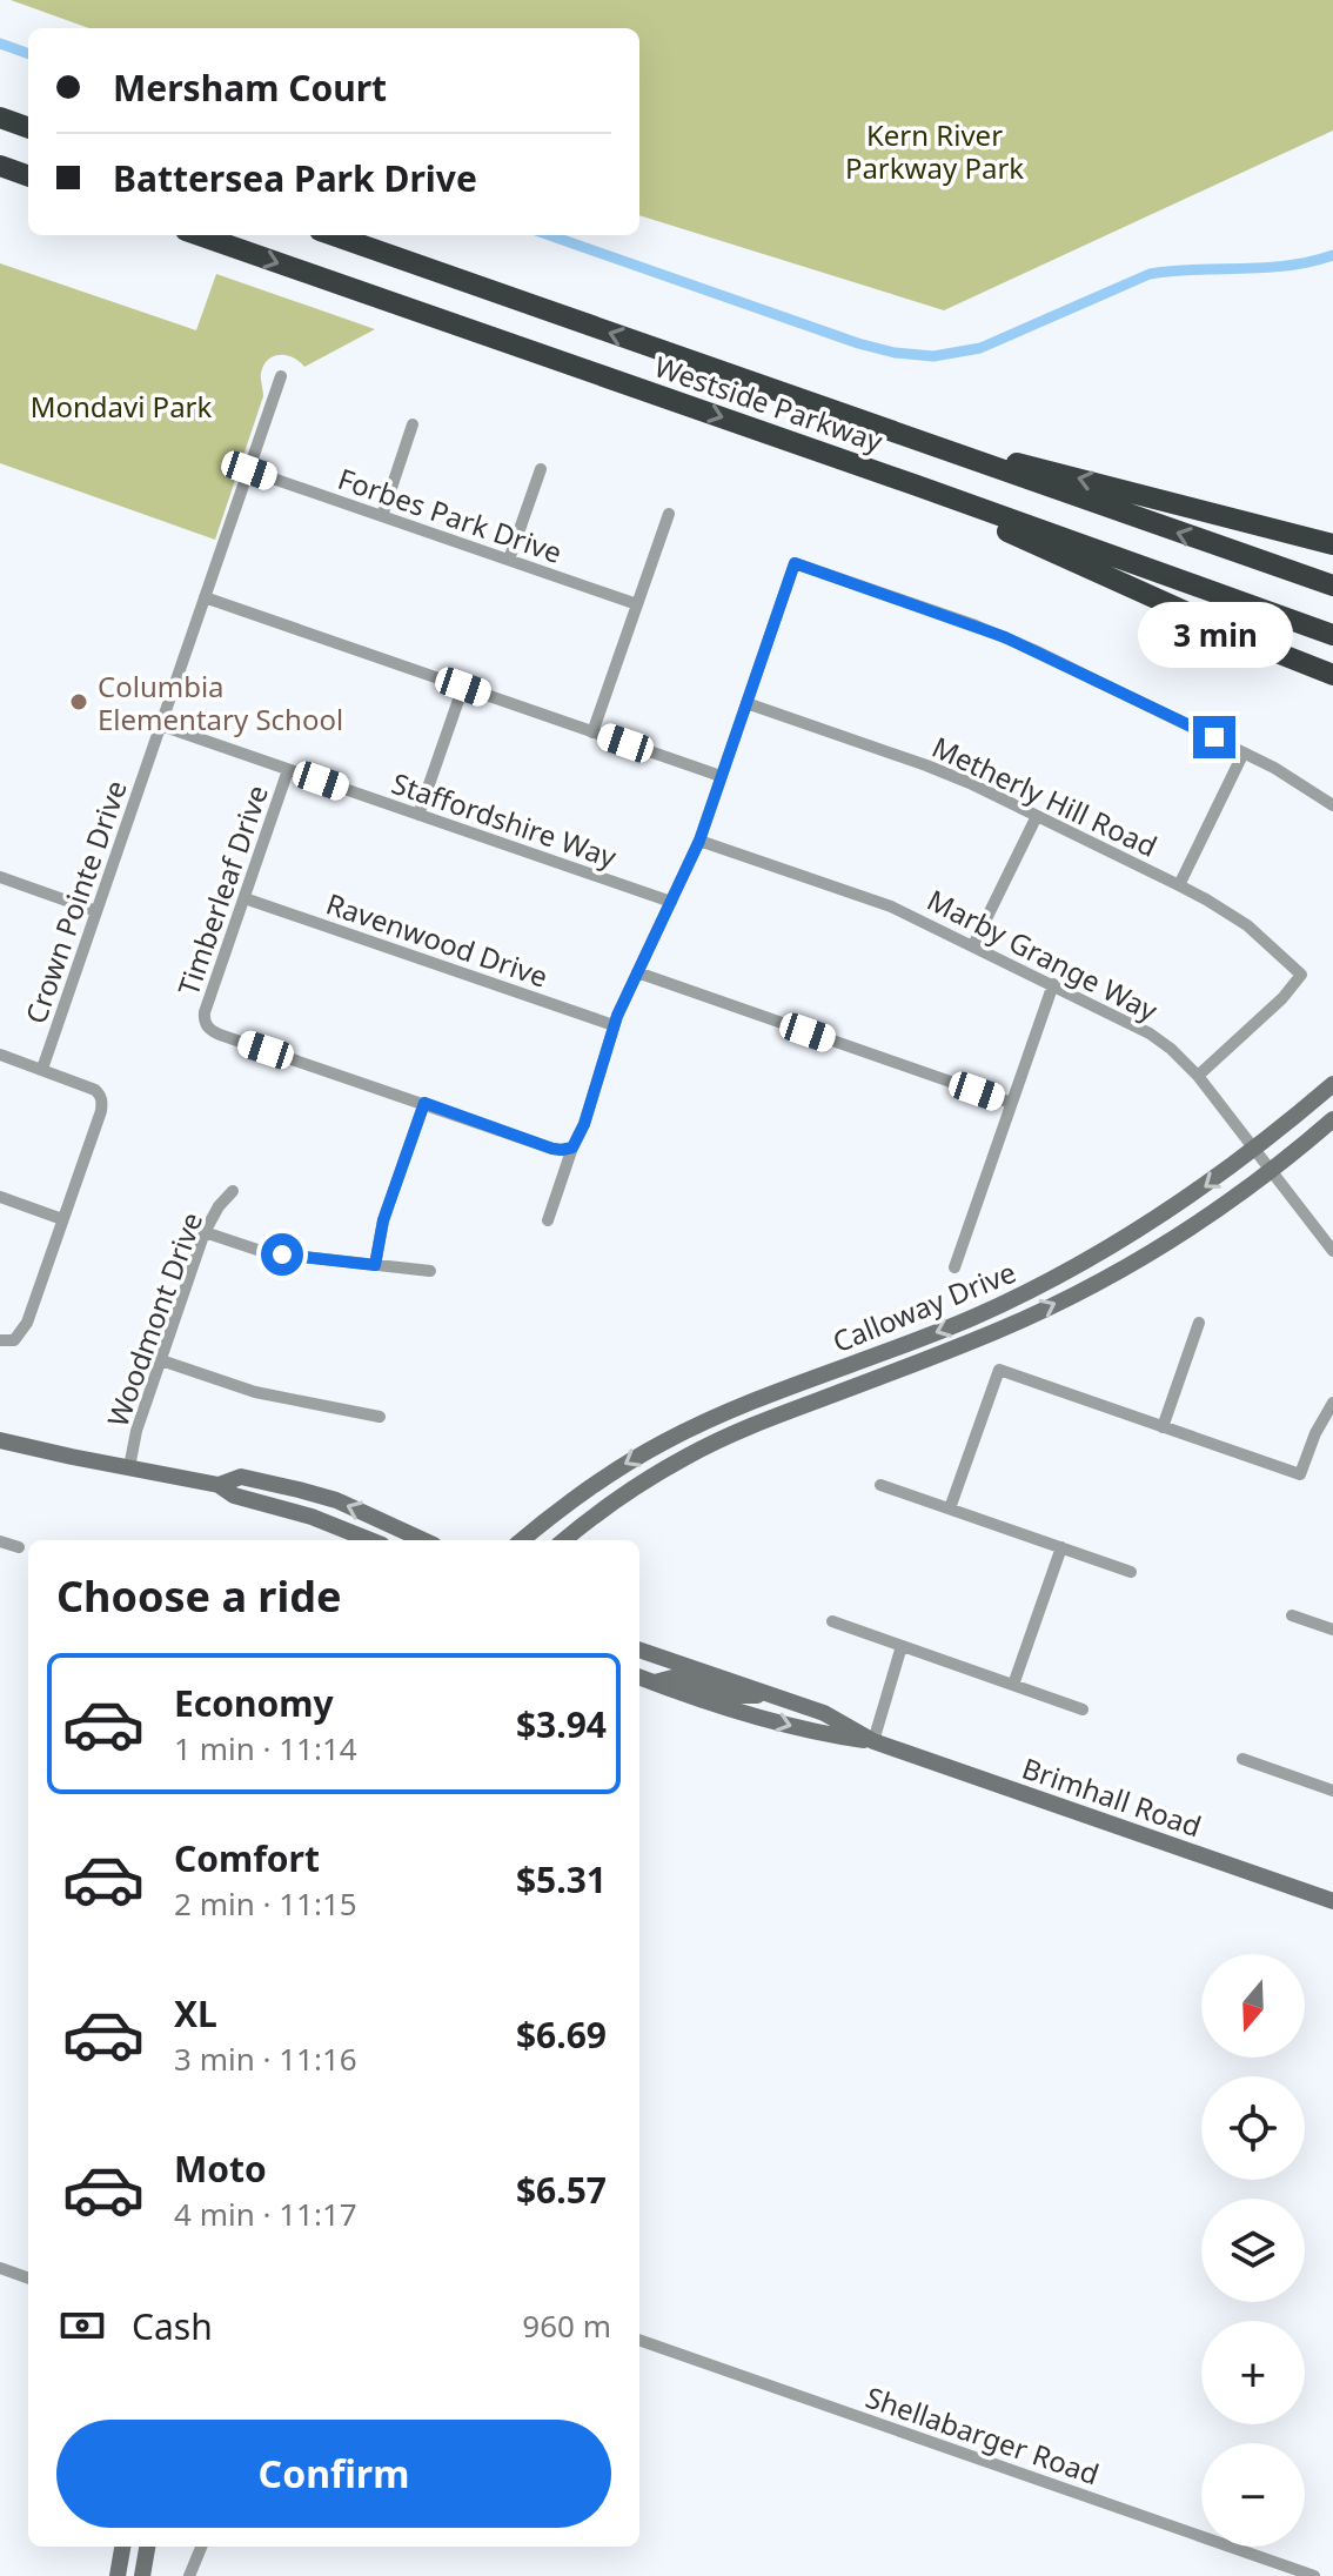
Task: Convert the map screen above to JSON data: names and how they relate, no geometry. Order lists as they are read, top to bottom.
{
  "streets": {
    "highway": ["Westside Parkway"],
    "main road": ["Calloway Drive", "Brimhall Road"],
    "street": [
      "Forbes Park Drive",
      "Metherly Hill Road",
      "Staffordshire Way",
      "Timberleaf Drive",
      "Crown Pointe Drive",
      "Ravenwood Drive",
      "Marby Grange Way",
      "Woodmont Drive",
      "Shellabarger Road"
    ]
  },
  "crossings": [
    ["Forbes Park Drive", "Crown Pointe Drive"],
    ["Metherly Hill Road", "Marby Grange Way"],
    ["Staffordshire Way", "Timberleaf Drive"],
    ["Staffordshire Way", "Crown Pointe Drive"],
    ["Timberleaf Drive", "Ravenwood Drive"],
    ["Marby Grange Way", "Calloway Drive"]
  ],
  "parks": ["Kern River Parkway Park", "Mondavi Park"],
  "places": ["Columbia Elementary School"],
  "north": "bottom",
  "page": {
    "banner": ["Mersham Court", "Battersea Park Drive"],
    "bubble": "3 min",
    "heading": "Choose a ride",
    "list": [
      {
        "name": "Economy",
        "note": "1 min · 11:14",
        "value": "$3.94"
      },
      {
        "name": "Comfort",
        "note": "2 min · 11:15",
        "value": "$5.31"
      },
      {
        "name": "XL",
        "note": "3 min · 11:16",
        "value": "$6.69"
      },
      {
        "name": "Moto",
        "note": "4 min · 11:17",
        "value": "$6.57"
      }
    ],
    "map_buttons": ["+", "−"],
    "pay": ["Cash", "960 m"],
    "buttons": "Confirm"
  }
}
